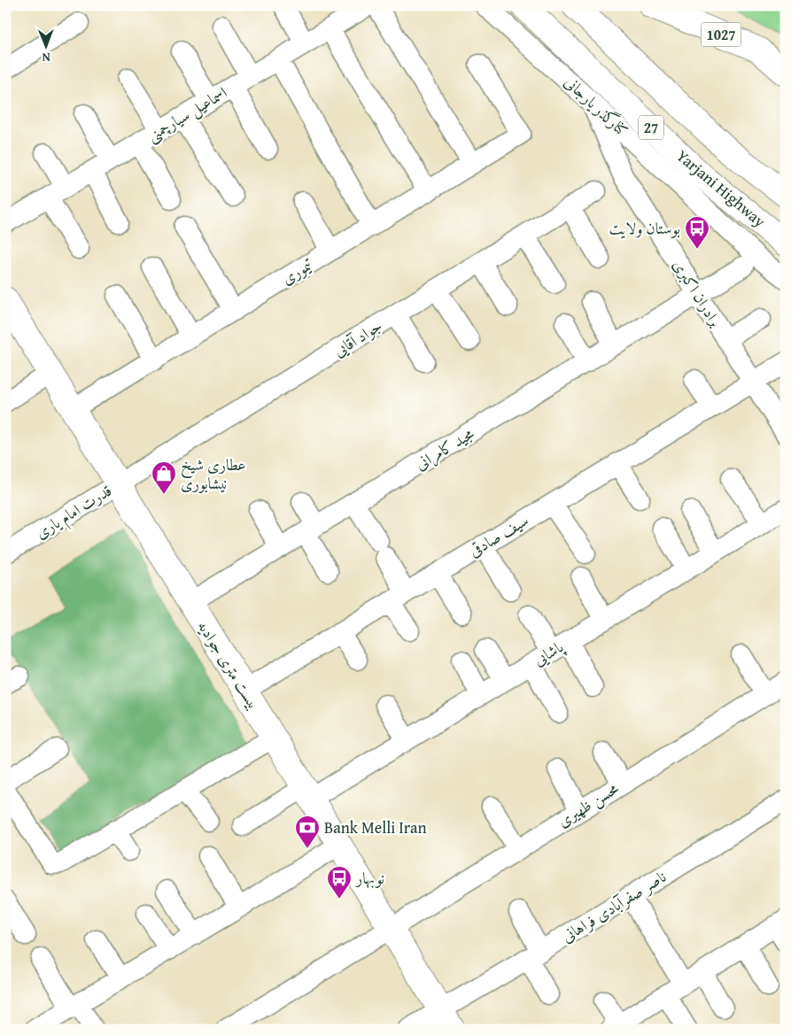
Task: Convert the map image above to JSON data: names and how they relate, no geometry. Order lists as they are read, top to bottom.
{
  "streets": {
    "main road": [
      "1027",
      "27",
      "Yarjani Highway",
      "بیست متری جوادیه"
    ],
    "street": [
      "کنارگذر یارجانی",
      "اسماعیل سیارچمنی",
      "تیموری",
      "برادران اکبری",
      "جواد آقایی",
      "مجید کامرانی",
      "قدرت امام یاری",
      "سیف صادقی",
      "پاشایی",
      "محسن ظهیری",
      "ناصر صفرآبادی فراهانی"
    ]
  },
  "crossings": [
    ["کنارگذر یارجانی", "برادران اکبری"],
    ["تیموری", "بیست متری جوادیه"],
    ["برادران اکبری", "مجید کامرانی"],
    ["برادران اکبری", "سیف صادقی"],
    ["جواد آقایی", "قدرت امام یاری"],
    ["جواد آقایی", "بیست متری جوادیه"],
    ["مجید کامرانی", "بیست متری جوادیه"],
    ["قدرت امام یاری", "بیست متری جوادیه"],
    ["سیف صادقی", "بیست متری جوادیه"],
    ["پاشایی", "بیست متری جوادیه"],
    ["بیست متری جوادیه", "محسن ظهیری"],
    ["بیست متری جوادیه", "ناصر صفرآبادی فراهانی"]
  ],
  "places": {
    "bus stop": ["بوستان ولایت", "نوبهار"],
    "shop": ["عطاری شیخ نیشابوری"],
    "bank": ["Bank Melli Iran"]
  },
  "north": "bottom"
}
